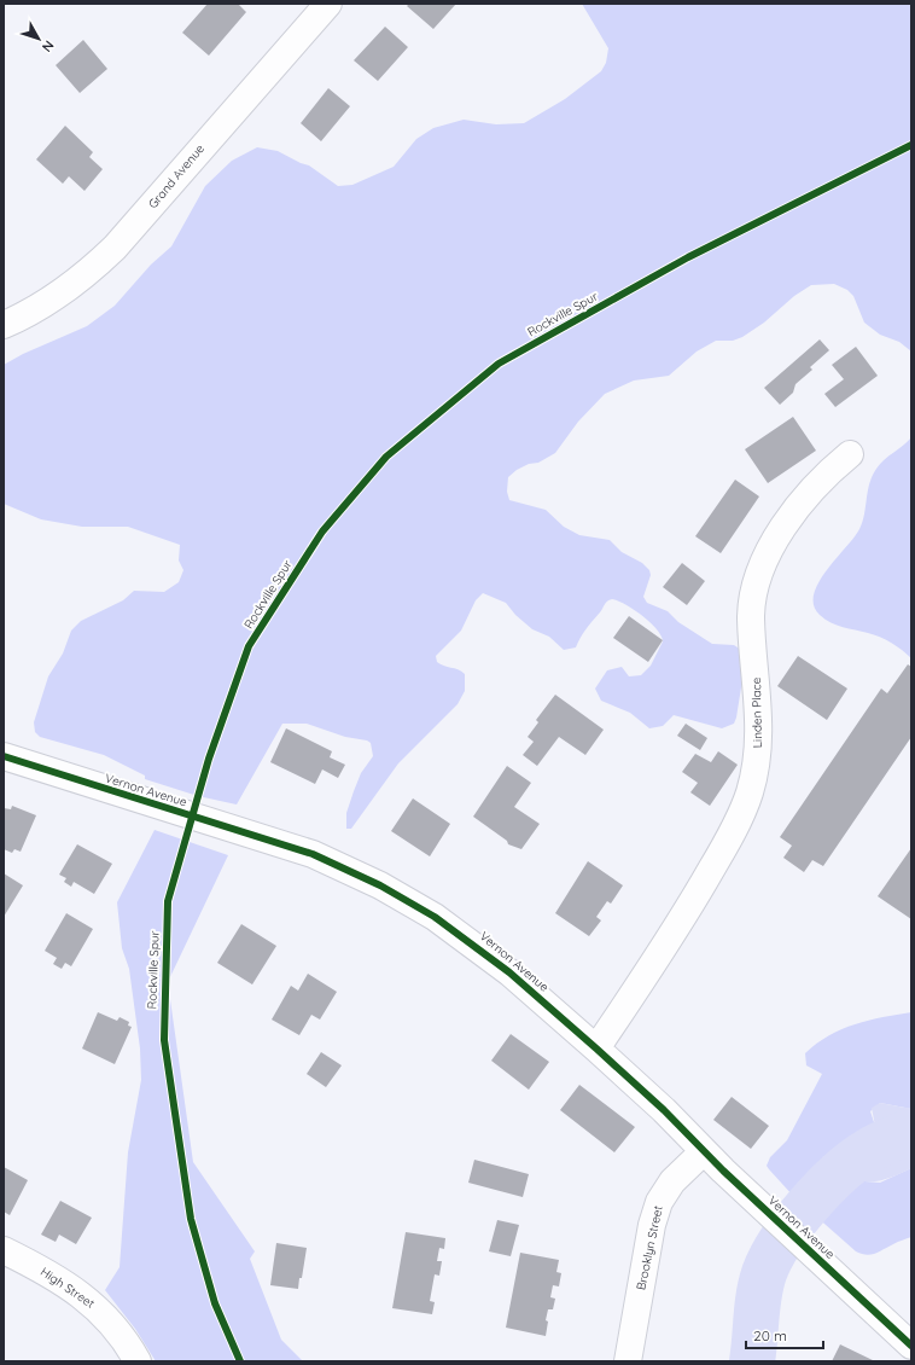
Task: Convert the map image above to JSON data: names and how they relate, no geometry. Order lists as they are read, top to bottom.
{
  "streets": {
    "street": [
      "Grand Avenue",
      "Linden Place",
      "Vernon Avenue",
      "Brooklyn Street",
      "High Street"
    ],
    "cycle path": ["Rockville Spur"]
  },
  "crossings": [
    ["Linden Place", "Vernon Avenue"],
    ["Vernon Avenue", "Brooklyn Street"]
  ],
  "scale_bar": "20 m",
  "north": "bottom right"
}
